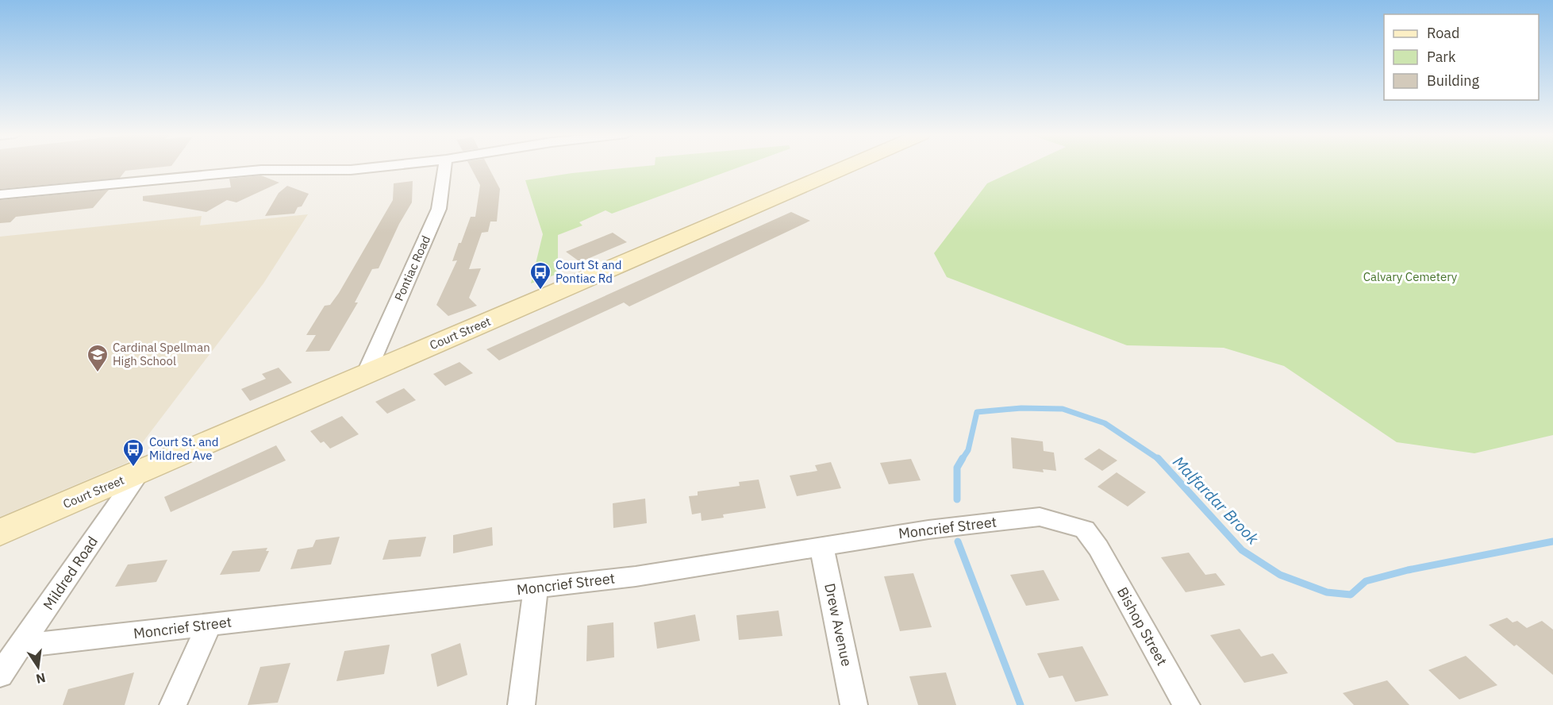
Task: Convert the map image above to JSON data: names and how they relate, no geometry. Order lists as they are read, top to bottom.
{
  "streets": {
    "street": [
      "Pontiac Road",
      "Court Street",
      "Moncrief Street",
      "Mildred Road",
      "Drew Avenue",
      "Bishop Street"
    ]
  },
  "crossings": [
    ["Pontiac Road", "Court Street"],
    ["Court Street", "Mildred Road"],
    ["Moncrief Street", "Mildred Road"],
    ["Moncrief Street", "Drew Avenue"],
    ["Moncrief Street", "Bishop Street"]
  ],
  "water": ["Malfardar Brook"],
  "parks": ["Calvary Cemetery"],
  "places": {
    "bus stop": ["Court St and Pontiac Rd", "Court St. and Mildred Ave"],
    "school or university": ["Cardinal Spellman High School"]
  },
  "legend": ["Road", "Park", "Building"],
  "north": "bottom"
}
